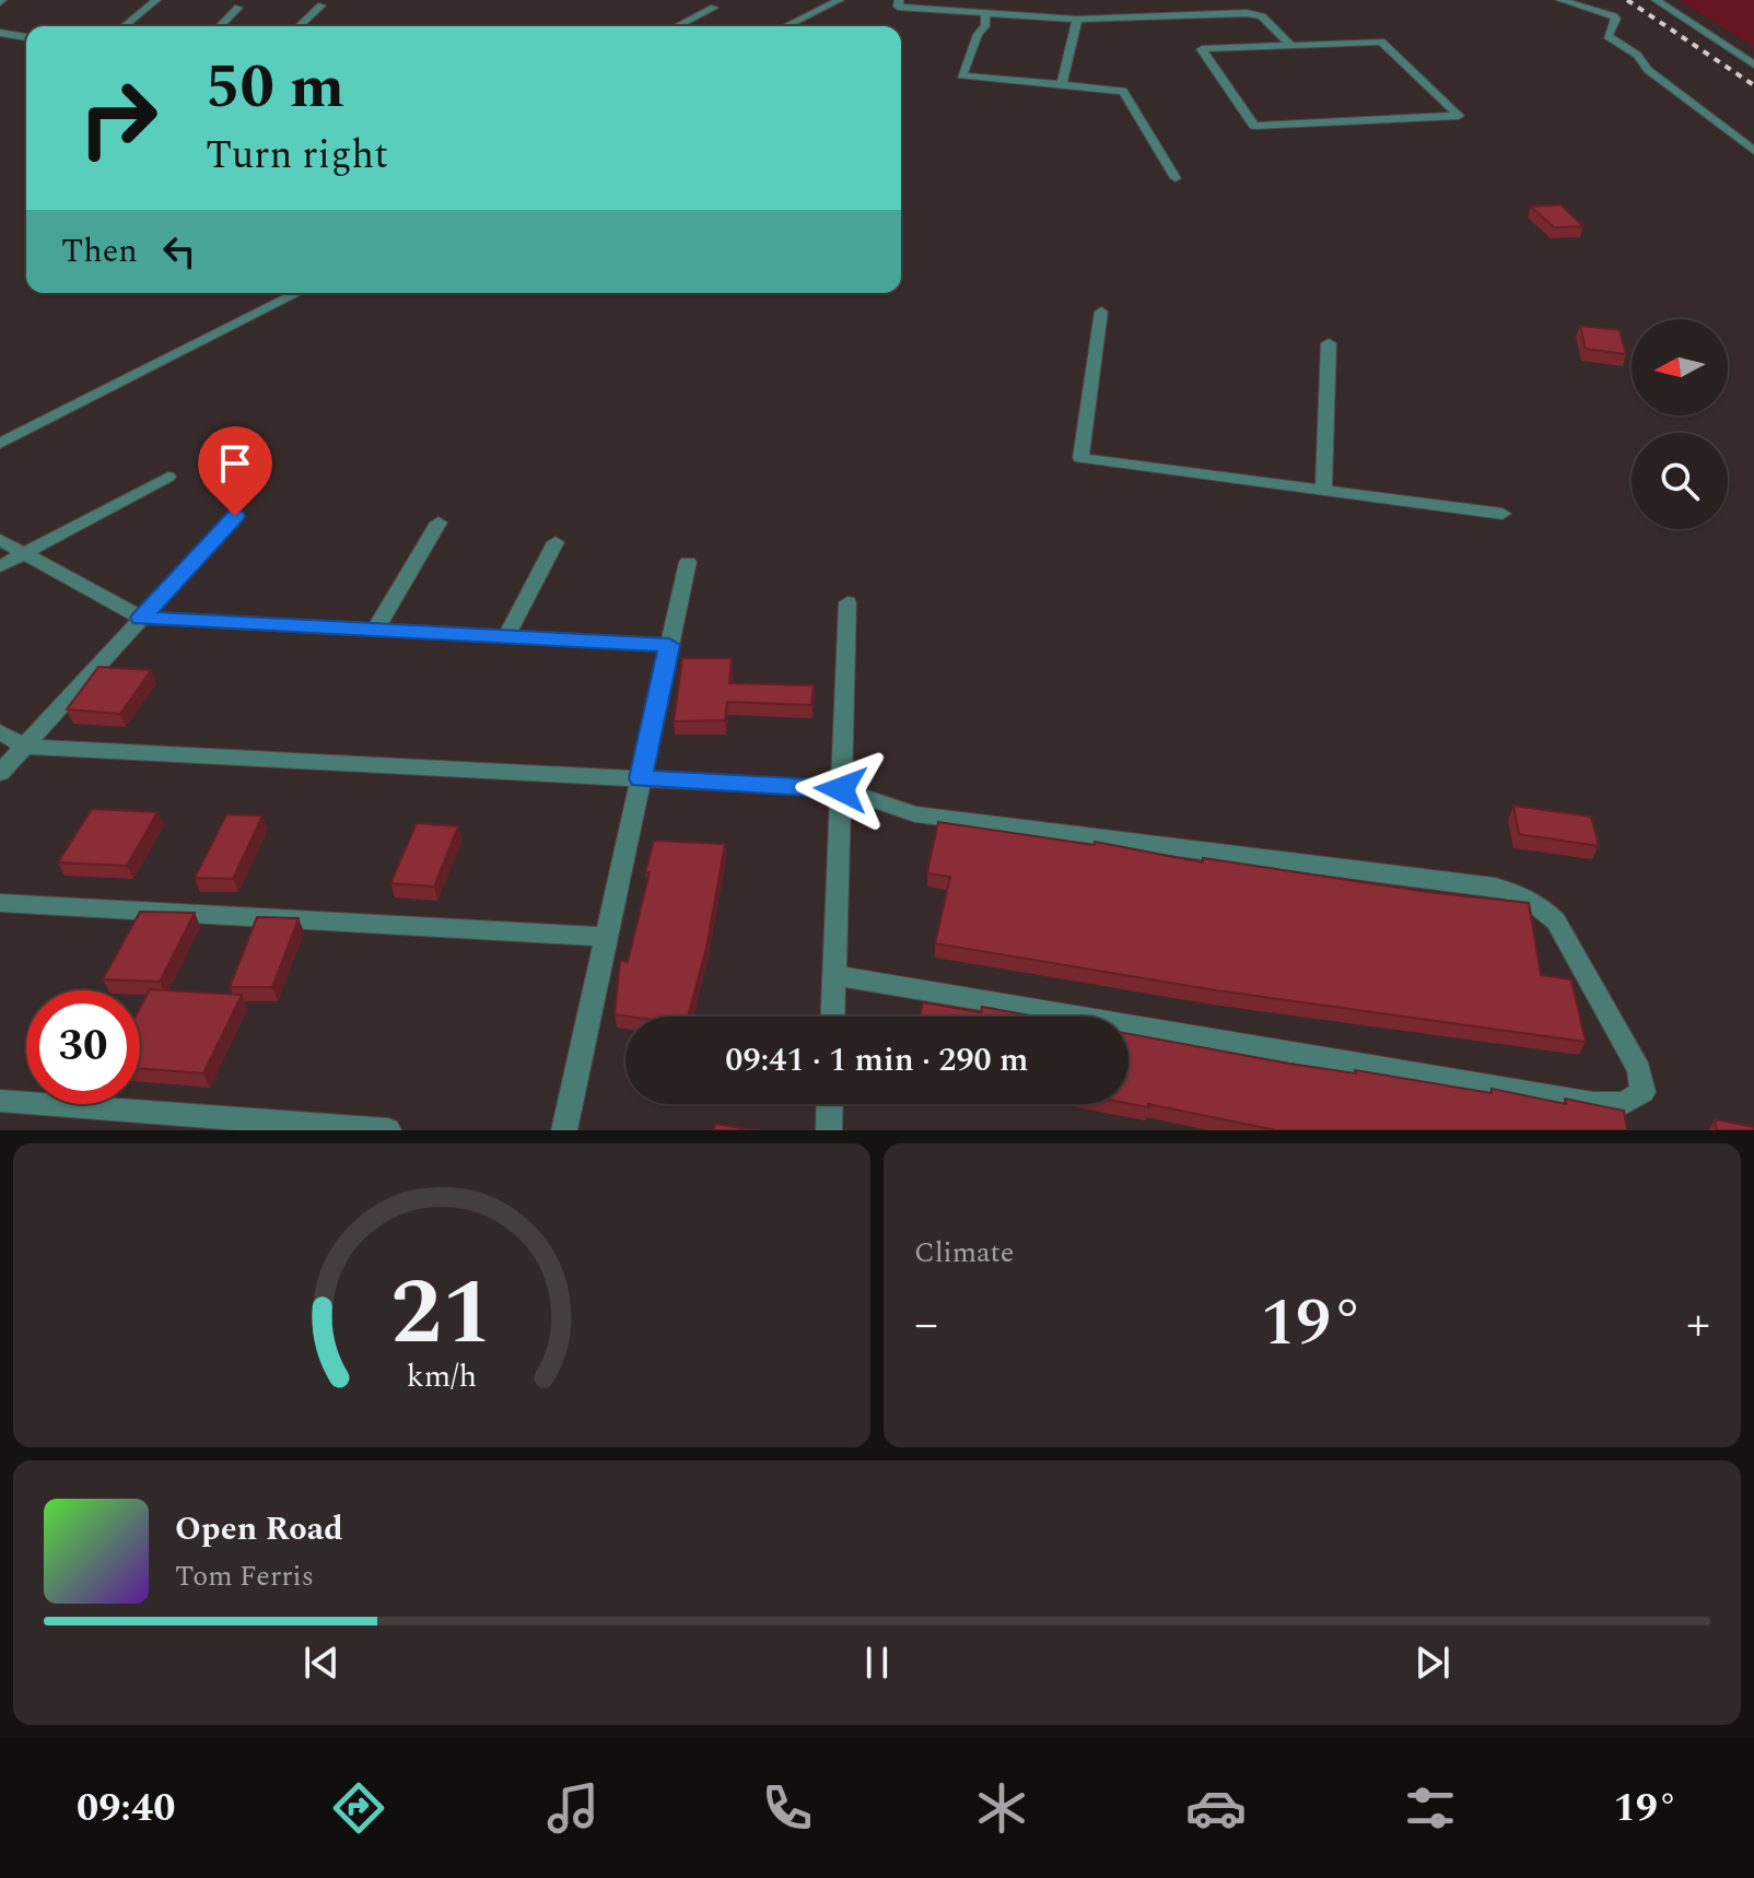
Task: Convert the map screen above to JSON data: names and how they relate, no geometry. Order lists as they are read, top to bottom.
{
  "north": "left",
  "page": {
    "turn": ["50 m", "Turn right"],
    "then": "Then",
    "limit": "30",
    "trip": "09:41 · 1 min · 290 m",
    "tile": "Climate",
    "heat": ["−", "19°", "+"],
    "song": ["Open Road", "Tom Ferris"],
    "tabs": ["09:40", "19°"],
    "gauge": ["21", "km/h"]
  }
}
